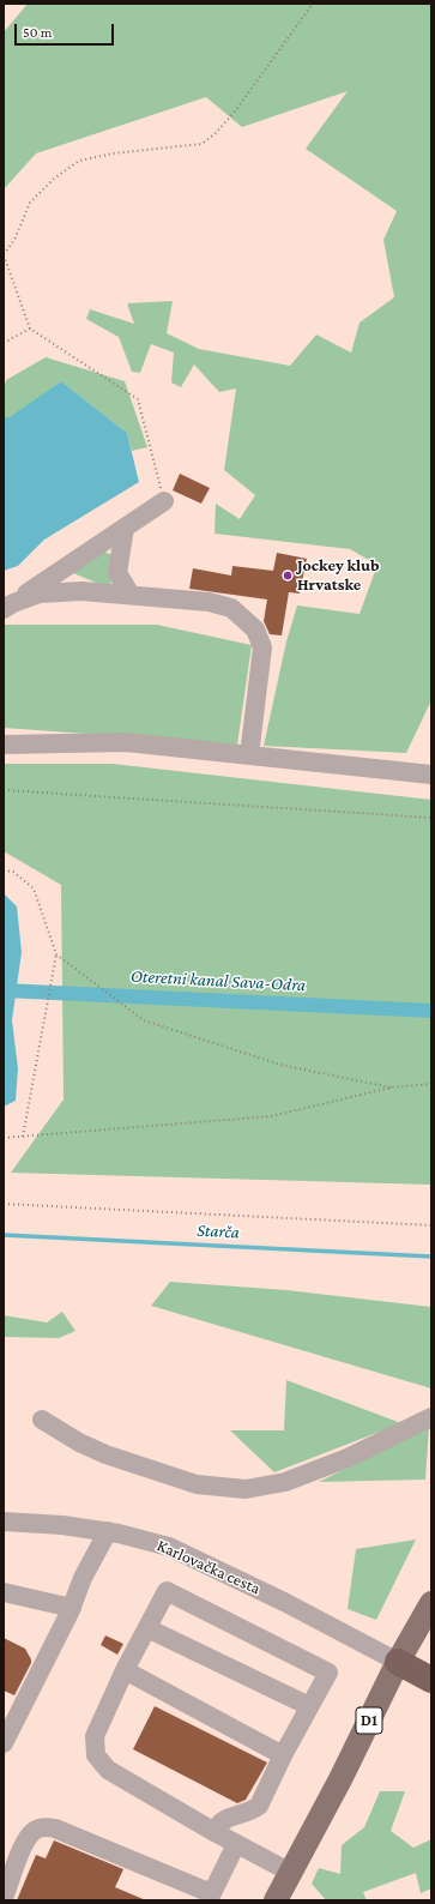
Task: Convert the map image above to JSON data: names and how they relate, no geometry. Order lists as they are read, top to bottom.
{
  "streets": {
    "main road": ["D1"],
    "street": ["Karlovačka cesta"]
  },
  "crossings": [
    ["Karlovačka cesta", "D1"]
  ],
  "water": ["Oteretni kanal Sava-Odra", "Starča"],
  "places": ["Jockey klub Hrvatske"],
  "scale_bar": "50 m"
}
